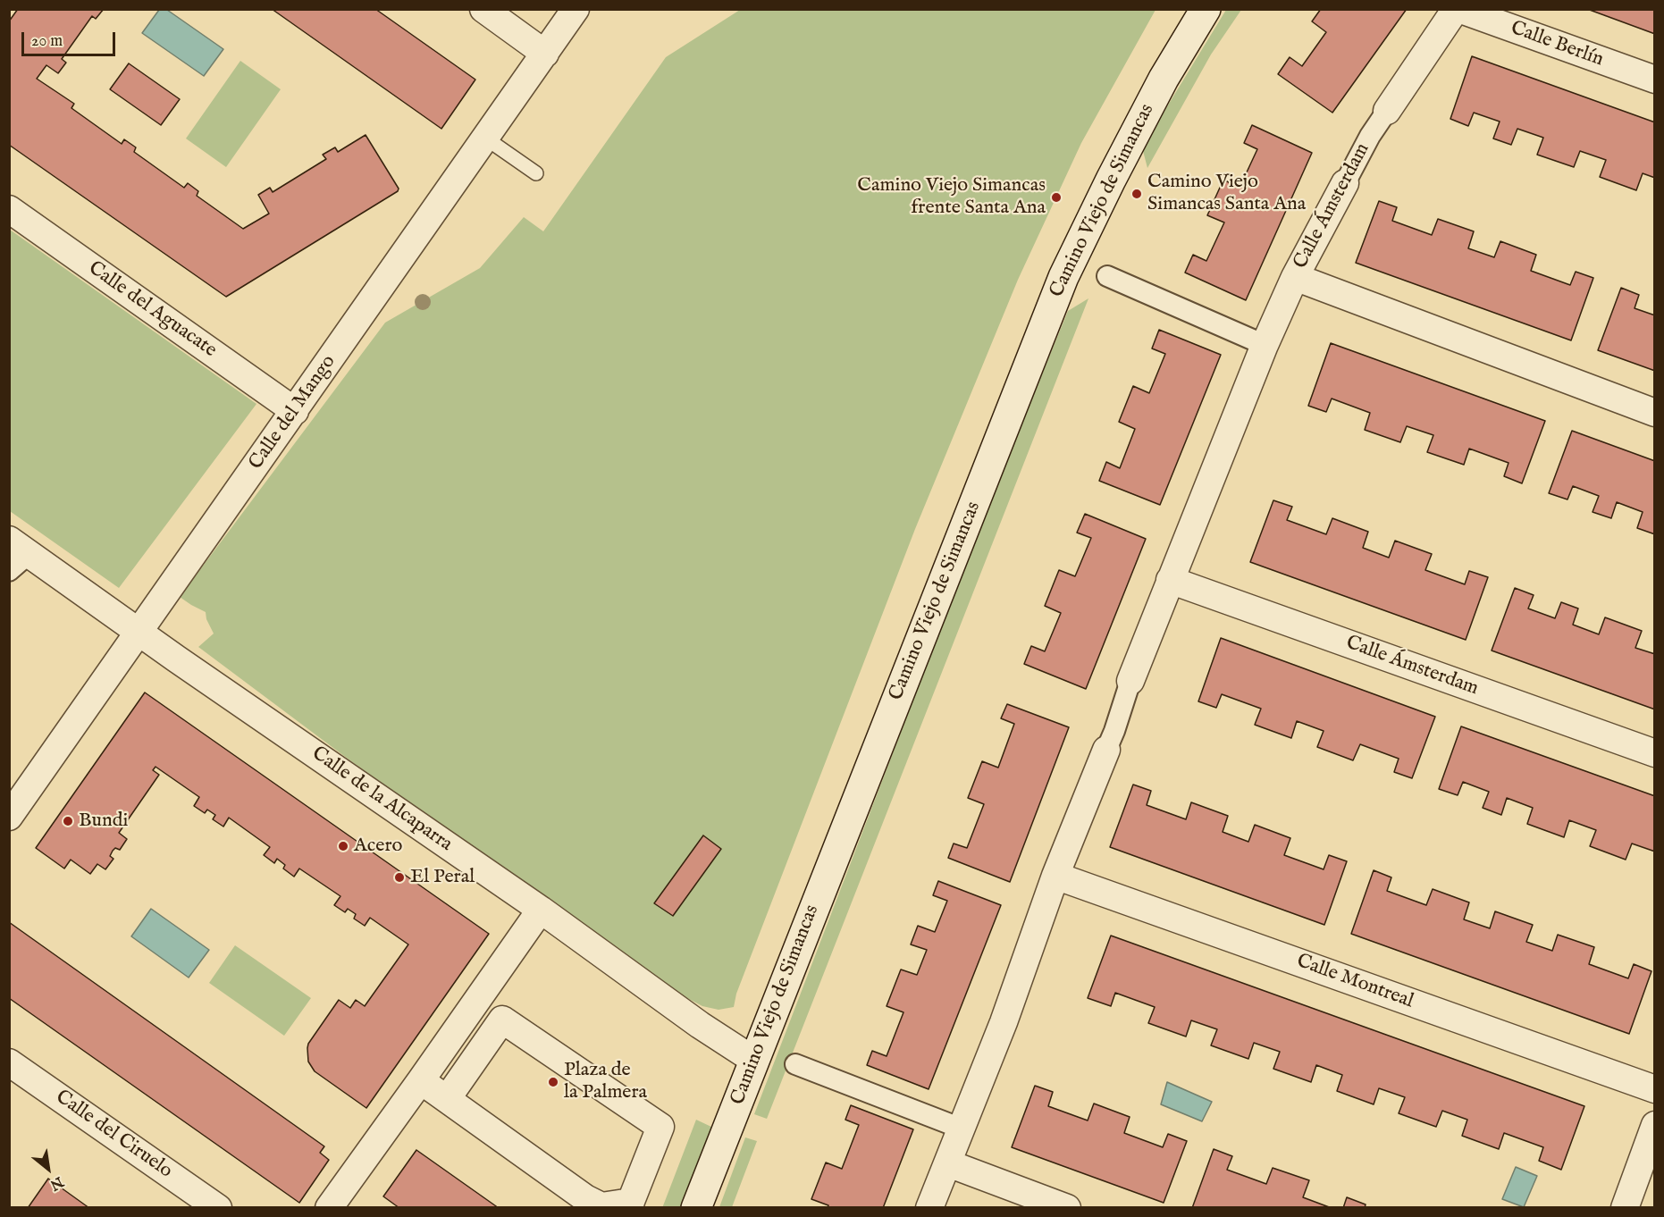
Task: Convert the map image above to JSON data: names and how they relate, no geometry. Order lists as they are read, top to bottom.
{
  "streets": {
    "main road": ["Camino Viejo de Simancas"],
    "street": [
      "Calle Berlín",
      "Calle Ámsterdam",
      "Calle del Aguacate",
      "Calle del Mango",
      "Calle de la Alcaparra",
      "Calle Montreal",
      "Calle del Ciruelo"
    ]
  },
  "crossings": [
    ["Calle Berlín", "Calle Ámsterdam"],
    ["Camino Viejo de Simancas", "Calle de la Alcaparra"],
    ["Calle del Aguacate", "Calle del Mango"],
    ["Calle del Mango", "Calle de la Alcaparra"]
  ],
  "places": [
    "Camino Viejo Simancas Santa Ana",
    "Camino Viejo Simancas frente Santa Ana",
    "Bundi",
    "Acero",
    "El Peral",
    "Plaza de la Palmera"
  ],
  "scale_bar": "20 m",
  "north": "bottom right"
}
